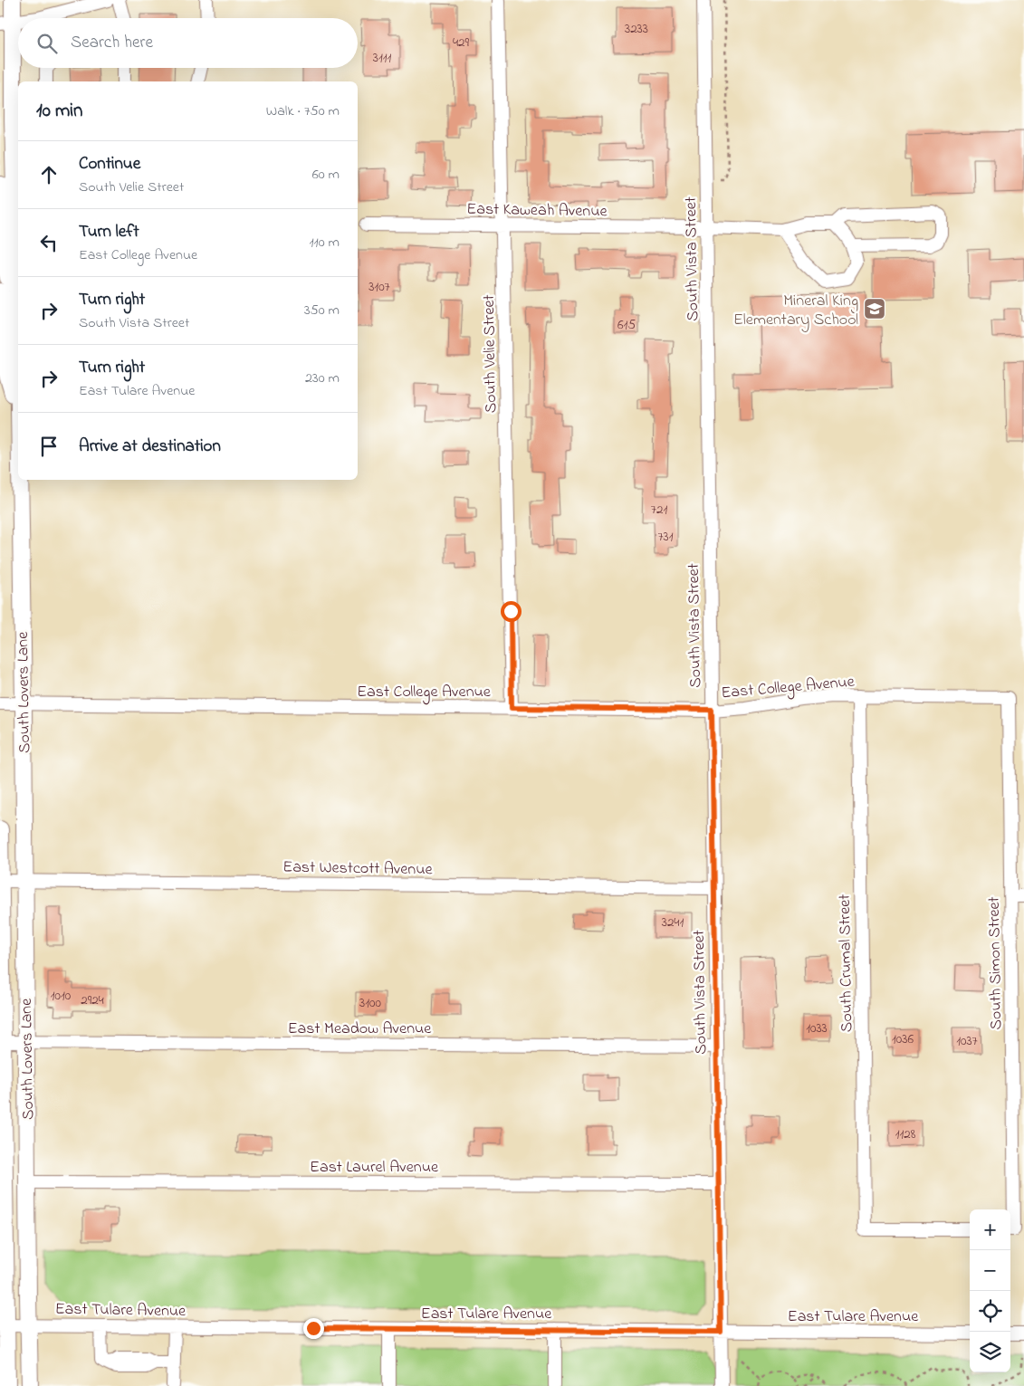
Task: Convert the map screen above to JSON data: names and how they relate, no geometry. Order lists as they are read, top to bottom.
{
  "streets": {
    "main road": ["South Lovers Lane"],
    "street": [
      "East Kaweah Avenue",
      "South Vista Street",
      "South Velie Street",
      "East College Avenue",
      "East Westcott Avenue",
      "South Crumal Street",
      "South Simon Street",
      "East Meadow Avenue",
      "East Laurel Avenue",
      "East Tulare Avenue"
    ]
  },
  "crossings": [
    ["East Kaweah Avenue", "South Vista Street"],
    ["East Kaweah Avenue", "South Velie Street"],
    ["South Vista Street", "East College Avenue"],
    ["South Vista Street", "East Westcott Avenue"],
    ["South Vista Street", "East Meadow Avenue"],
    ["South Vista Street", "East Laurel Avenue"],
    ["South Vista Street", "East Tulare Avenue"],
    ["South Velie Street", "East College Avenue"],
    ["East College Avenue", "South Lovers Lane"],
    ["East College Avenue", "South Crumal Street"],
    ["East College Avenue", "South Simon Street"],
    ["South Lovers Lane", "East Westcott Avenue"],
    ["South Lovers Lane", "East Meadow Avenue"],
    ["South Lovers Lane", "East Laurel Avenue"],
    ["South Lovers Lane", "East Tulare Avenue"]
  ],
  "places": {
    "school or university": ["Mineral King Elementary School"]
  },
  "house_numbers": [
    "3233",
    "429",
    "3111",
    "3107",
    "615",
    "721",
    "731",
    "3241",
    "1010",
    "2924",
    "3100",
    "1033",
    "1036",
    "1037",
    "1128"
  ],
  "page": {
    "search": "Search here",
    "heading": ["10 min", "Walk · 750 m"],
    "list": [
      ["Continue", "South Velie Street", "60 m"],
      ["Turn left", "East College Avenue", "110 m"],
      ["Turn right", "South Vista Street", "350 m"],
      ["Turn right", "East Tulare Avenue", "230 m"],
      "Arrive at destination"
    ],
    "map_buttons": ["+", "−"]
  }
}
